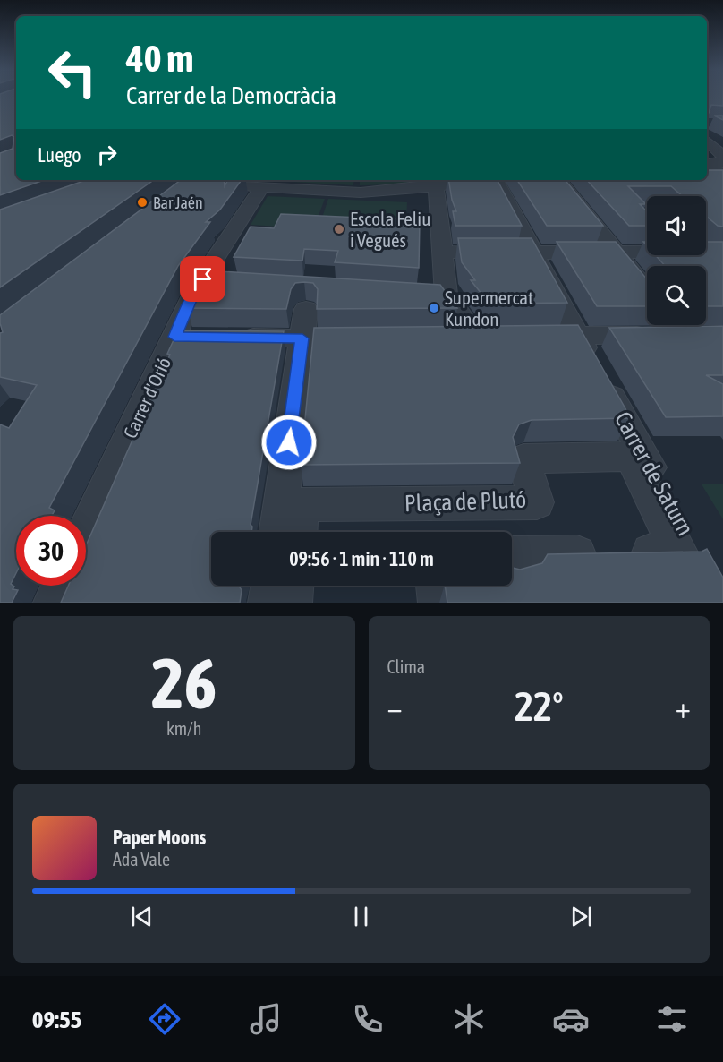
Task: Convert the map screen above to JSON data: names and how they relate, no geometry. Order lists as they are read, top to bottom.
{
  "streets": {
    "street": ["Carrer d'Orió", "Carrer de Saturn", "Plaça de Plutó"]
  },
  "places": ["Bar Jaén", "Escola Feliu i Vegués", "Supermercat Kundon"],
  "page": {
    "turn": ["40 m", "Carrer de la Democràcia"],
    "then": "Luego",
    "limit": "30",
    "trip": "09:56 · 1 min · 110 m",
    "tile": [
      ["26", "km/h"],
      "Clima"
    ],
    "heat": ["−", "22°", "+"],
    "song": ["Paper Moons", "Ada Vale"],
    "tabs": "09:55"
  }
}
